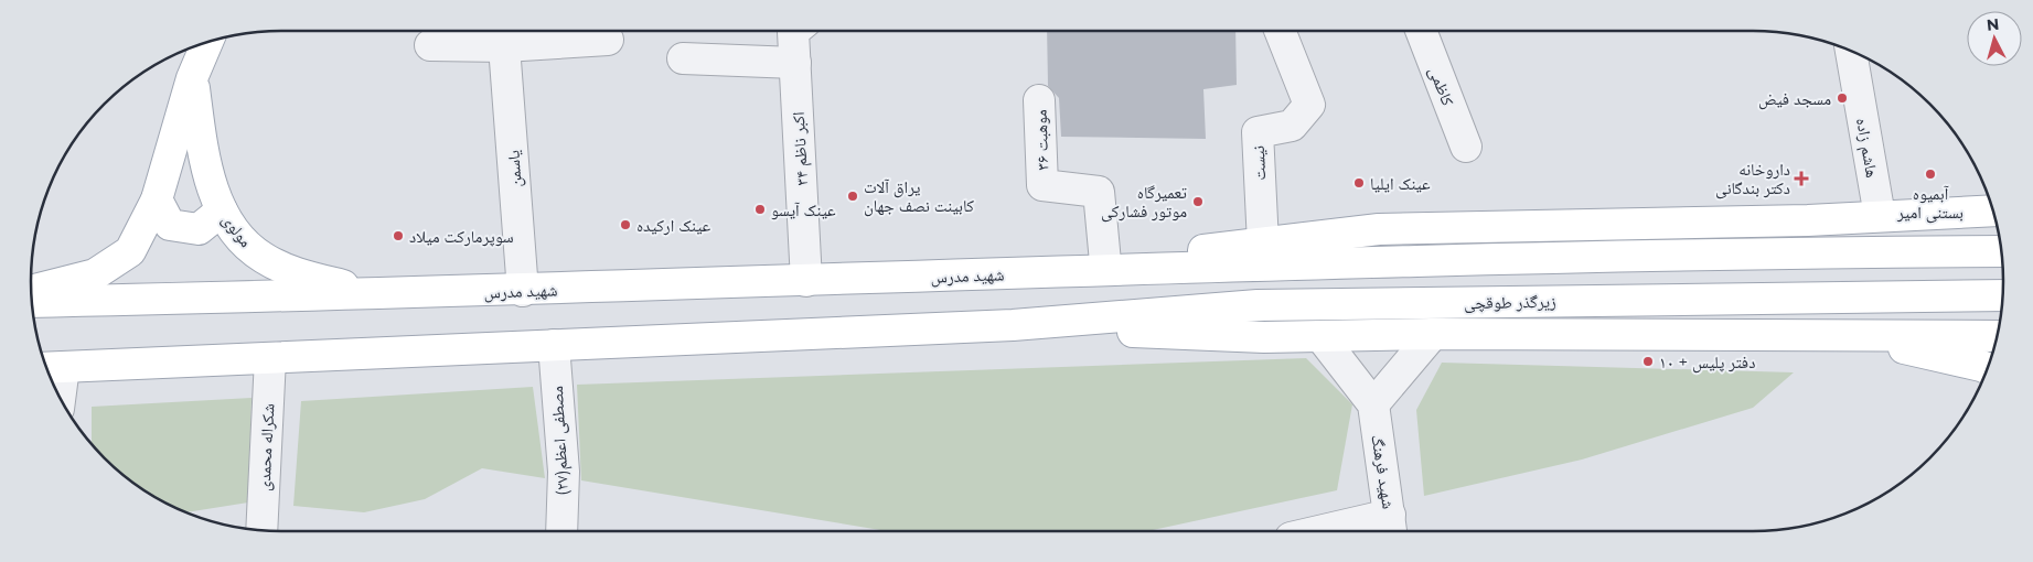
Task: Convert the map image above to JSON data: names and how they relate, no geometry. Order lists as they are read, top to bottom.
{
  "streets": {
    "main road": ["مولوی", "شهید مدرس", "زیرگذر طوقچی"],
    "street": [
      "کاظمی",
      "۳۶ موهبت",
      "هاشم زاده",
      "۳۴ اکبر ناظم",
      "نیست",
      "یاسمن",
      "مصطفی اعظم(۲۷)",
      "شکراله محمدی",
      "شهید فرهنگ"
    ]
  },
  "crossings": [
    ["۳۴ اکبر ناظم", "شهید مدرس"],
    ["یاسمن", "شهید مدرس"],
    ["مولوی", "شهید مدرس"]
  ],
  "places": {
    "other": [
      "مسجد فیض",
      "آبمیوه بستنی امیر",
      "عینک ایلیا",
      "یراق آلات کابینت نصف جهان",
      "تعمیرگاه موتور فشارکی",
      "عینک آیسو",
      "عینک ارکیده",
      "سوپرمارکت میلاد",
      "دفتر پلیس + ۱۰"
    ],
    "health": ["داروخانه دکتر بندگانی"]
  },
  "north": "top"
}
